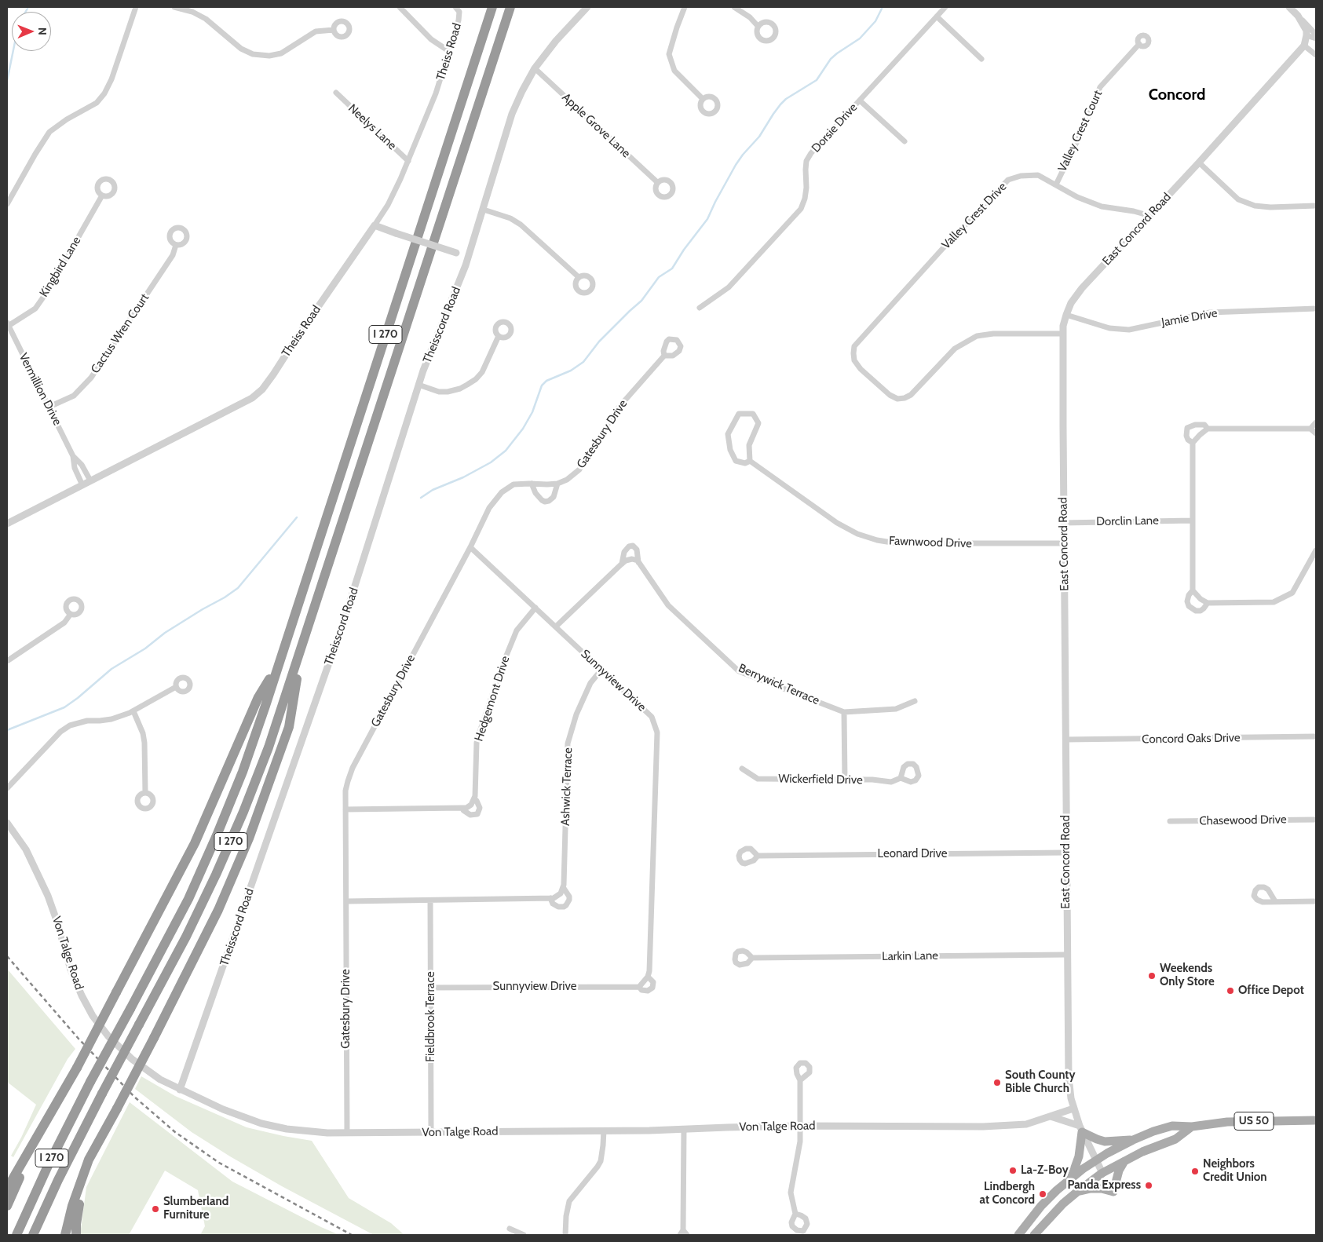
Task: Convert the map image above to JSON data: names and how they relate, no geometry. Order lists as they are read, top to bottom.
{
  "streets": {
    "highway": ["I 270"],
    "main road": ["US 50"],
    "street": [
      "Theiss Road",
      "Apple Grove Lane",
      "Neelys Lane",
      "Dorsie Drive",
      "Valley Crest Court",
      "Valley Crest Drive",
      "East Concord Road",
      "Kingbird Lane",
      "Jamie Drive",
      "Theisscord Road",
      "Cactus Wren Court",
      "Vermillion Drive",
      "Gatesbury Drive",
      "Dorclin Lane",
      "Fawnwood Drive",
      "Sunnyview Drive",
      "Berrywick Terrace",
      "Hedgemont Drive",
      "Concord Oaks Drive",
      "Wickerfield Drive",
      "Ashwick Terrace",
      "Chasewood Drive",
      "Leonard Drive",
      "Von Talge Road",
      "Larkin Lane",
      "Fieldbrook Terrace"
    ]
  },
  "crossings": [
    ["Theiss Road", "Neelys Lane"],
    ["Theiss Road", "Vermillion Drive"],
    ["Valley Crest Court", "Valley Crest Drive"],
    ["Valley Crest Drive", "East Concord Road"],
    ["East Concord Road", "Jamie Drive"],
    ["East Concord Road", "Dorclin Lane"],
    ["East Concord Road", "Fawnwood Drive"],
    ["East Concord Road", "Concord Oaks Drive"],
    ["East Concord Road", "Leonard Drive"],
    ["East Concord Road", "Von Talge Road"],
    ["East Concord Road", "Larkin Lane"],
    ["East Concord Road", "US 50"],
    ["Kingbird Lane", "Vermillion Drive"],
    ["Theisscord Road", "Von Talge Road"],
    ["Cactus Wren Court", "Vermillion Drive"],
    ["Gatesbury Drive", "Sunnyview Drive"],
    ["Gatesbury Drive", "Hedgemont Drive"],
    ["Gatesbury Drive", "Ashwick Terrace"],
    ["Gatesbury Drive", "Von Talge Road"],
    ["Sunnyview Drive", "Berrywick Terrace"],
    ["Sunnyview Drive", "Hedgemont Drive"],
    ["Sunnyview Drive", "Ashwick Terrace"],
    ["Sunnyview Drive", "Fieldbrook Terrace"],
    ["Ashwick Terrace", "Fieldbrook Terrace"],
    ["Von Talge Road", "Fieldbrook Terrace"]
  ],
  "districts": ["Concord"],
  "places": [
    "Weekends Only Store",
    "Office Depot",
    "South County Bible Church",
    "La-Z-Boy",
    "Neighbors Credit Union",
    "Panda Express",
    "Lindbergh at Concord",
    "Slumberland Furniture"
  ],
  "north": "right"
}
